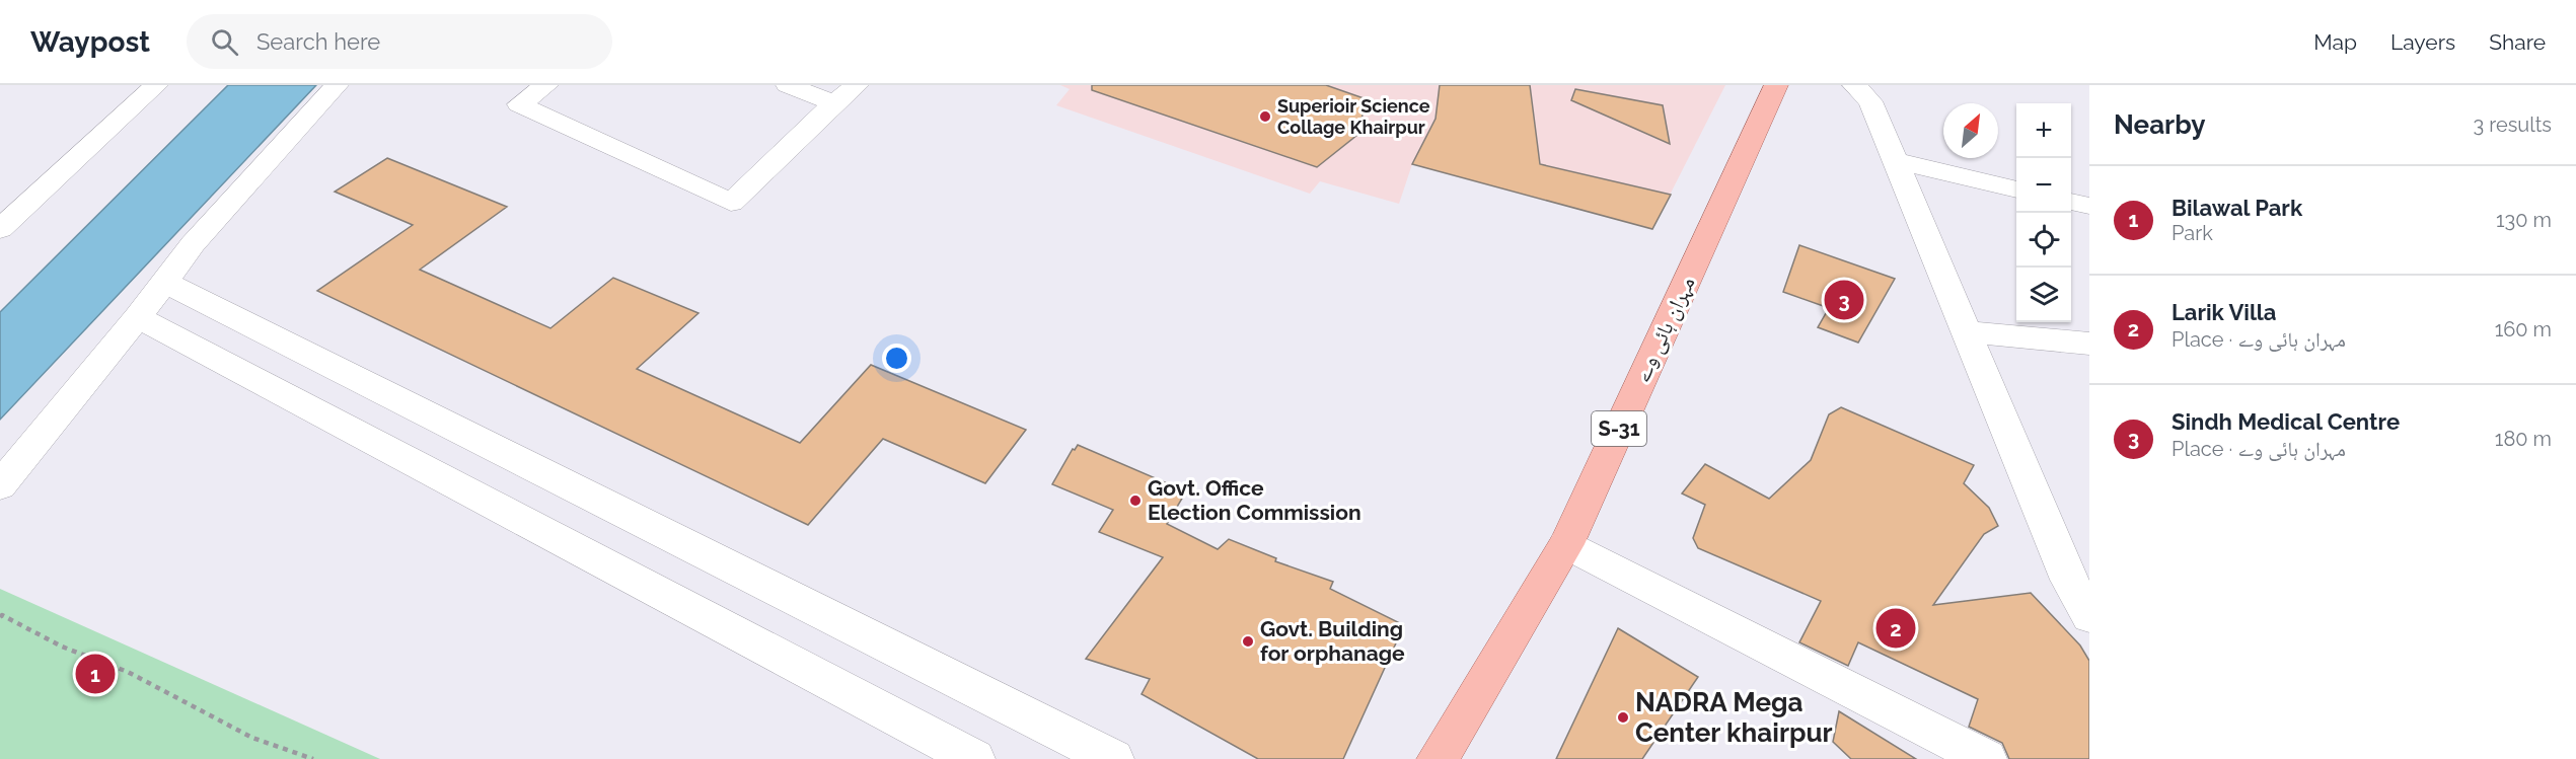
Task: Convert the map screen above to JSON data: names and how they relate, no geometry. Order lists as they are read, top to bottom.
{
  "streets": {
    "main road": ["مہران ہائی وے", "S-31"]
  },
  "places": [
    "Superioir Science Collage Khairpur",
    "Govt. Office Election Commission",
    "Govt. Building for orphanage",
    "NADRA Mega Center khairpur"
  ],
  "north": "top right",
  "page": {
    "header": "Waypost",
    "search": "Search here",
    "nav": ["Map", "Layers", "Share"],
    "heading": ["Nearby", "3 results"],
    "map_buttons": ["+", "−"],
    "list": [
      {
        "mark": "1",
        "name": "Bilawal Park",
        "note": "Park",
        "value": "130 m"
      },
      {
        "mark": "2",
        "name": "Larik Villa",
        "note": "Place · مہران ہائی وے",
        "value": "160 m"
      },
      {
        "mark": "3",
        "name": "Sindh Medical Centre",
        "note": "Place · مہران ہائی وے",
        "value": "180 m"
      }
    ],
    "pins": ["3", "2", "1"]
  }
}
